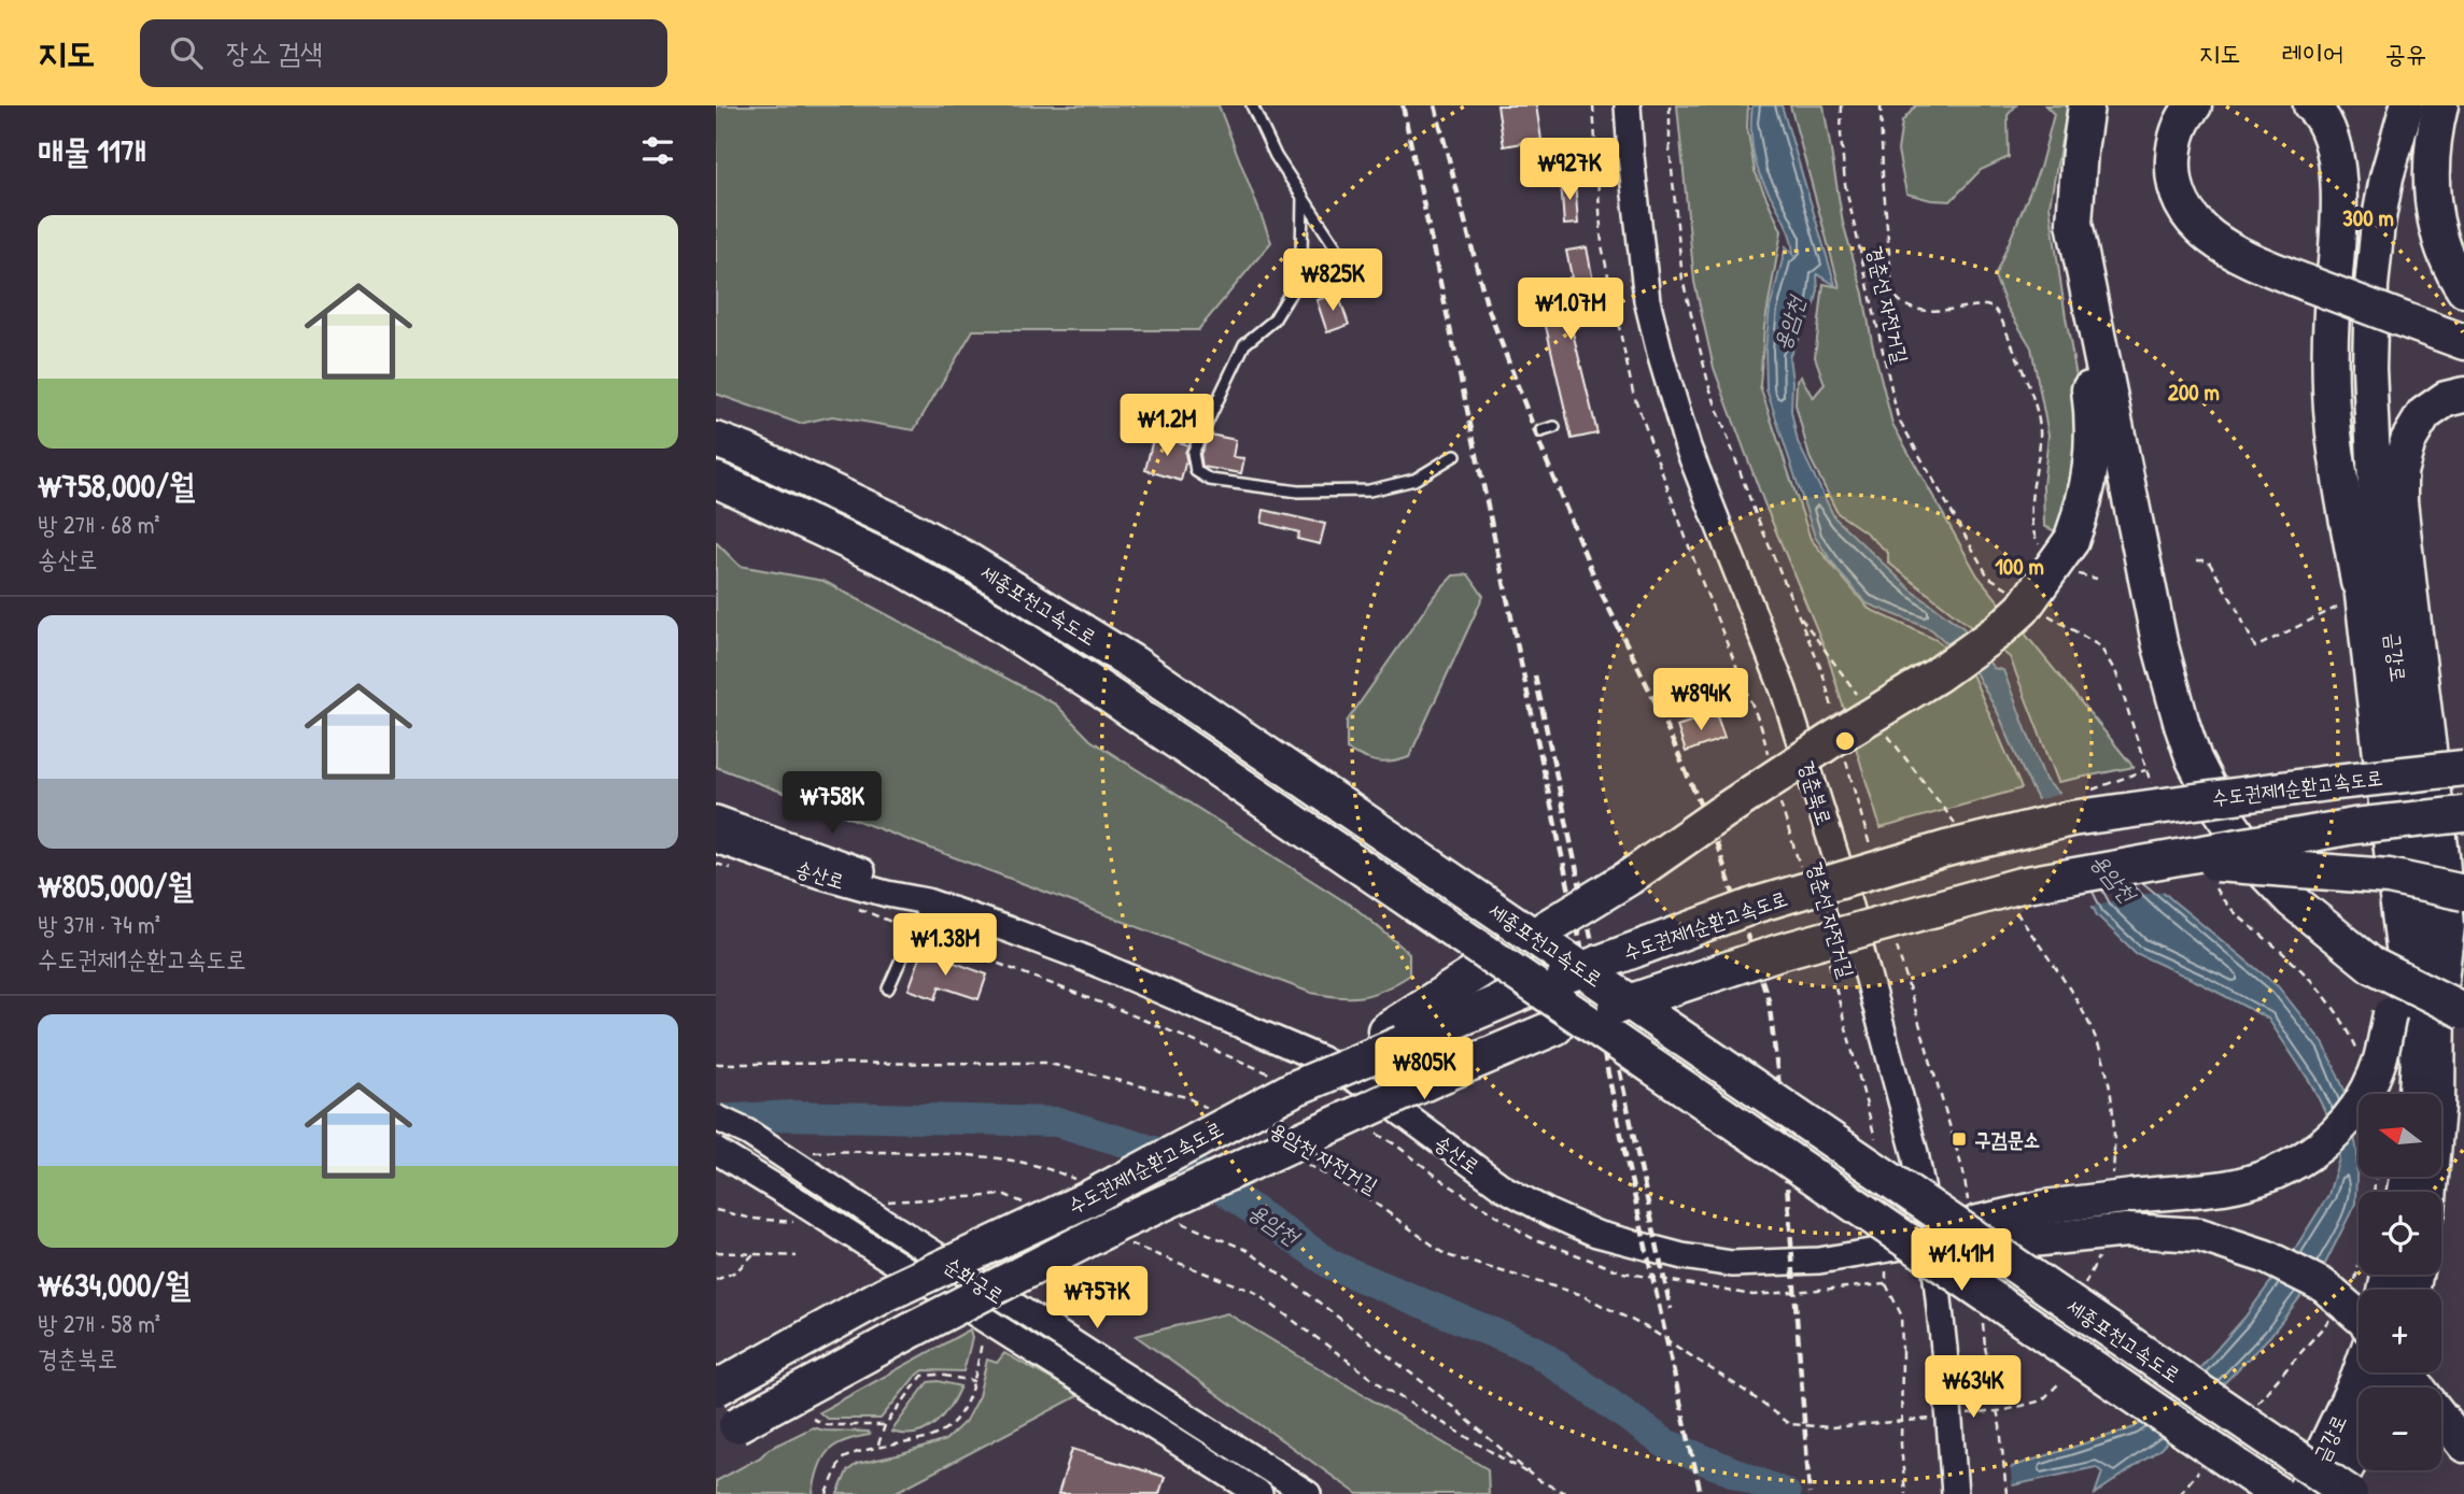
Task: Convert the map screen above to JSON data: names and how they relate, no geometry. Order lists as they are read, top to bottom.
{
  "streets": {
    "highway": ["세종포천고속도로", "금강로", "수도권제1순환고속도로"],
    "street": ["경춘북로", "송산로", "순화궁로"],
    "path": ["경춘선 자전거길", "용암천 자전거길"]
  },
  "crossings": [
    ["경춘북로", "송산로"]
  ],
  "water": ["용암천"],
  "places": {
    "transit": ["구검문소"]
  },
  "north": "left",
  "page": {
    "header": "지도",
    "search": "장소 검색",
    "nav": ["지도", "레이어", "공유"],
    "heading": "매물 11개",
    "price": [
      "₩927K",
      "₩825K",
      "₩1.07M",
      "₩1.2M",
      "₩894K",
      "₩758K",
      "₩1.38M",
      "₩805K",
      "₩1.41M",
      "₩757K",
      "₩634K"
    ],
    "list": [
      {
        "name": "₩758,000/월",
        "note": "방 2개 · 68 m² · 송산로"
      },
      {
        "name": "₩805,000/월",
        "note": "방 3개 · 74 m² · 수도권제1순환고속도로"
      },
      {
        "name": "₩634,000/월",
        "note": "방 2개 · 58 m² · 경춘북로"
      }
    ],
    "map_buttons": ["+", "−"]
  },
  "rings": ["300 m", "200 m", "100 m"]
}
